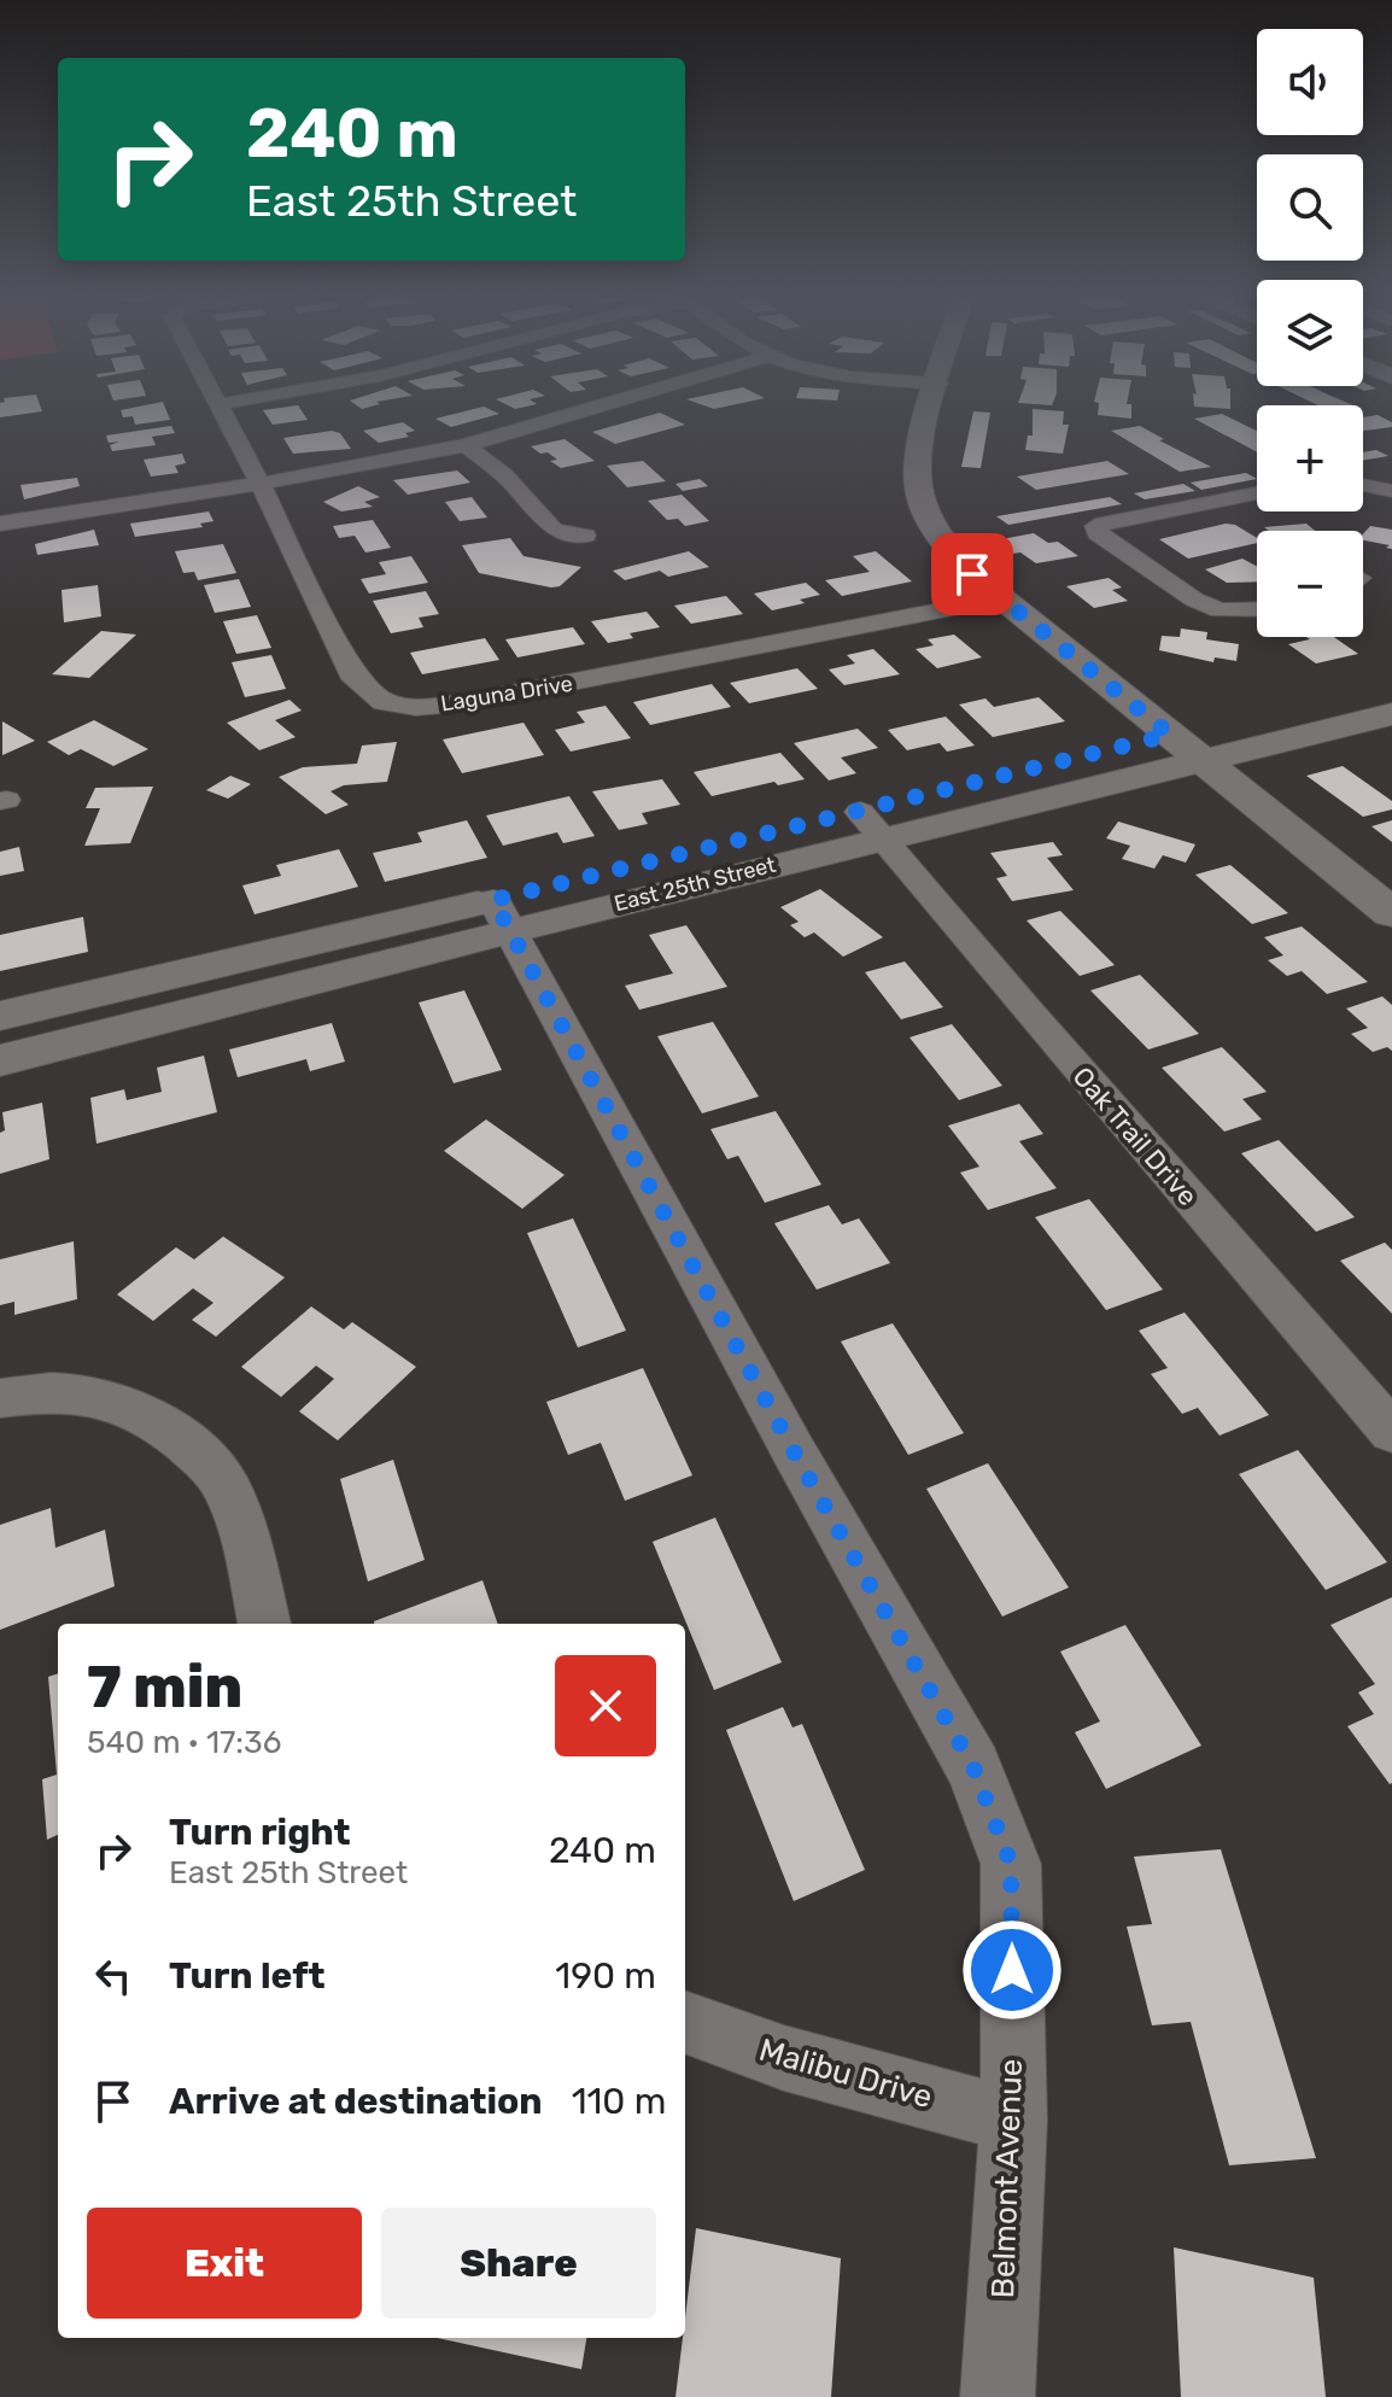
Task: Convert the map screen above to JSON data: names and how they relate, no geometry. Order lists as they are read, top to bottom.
{
  "streets": {
    "street": [
      "Laguna Drive",
      "East 25th Street",
      "Oak Trail Drive",
      "Malibu Drive",
      "Belmont Avenue"
    ]
  },
  "crossings": [
    ["East 25th Street", "Oak Trail Drive"],
    ["East 25th Street", "Belmont Avenue"],
    ["Malibu Drive", "Belmont Avenue"]
  ],
  "page": {
    "map_buttons": ["+", "−"],
    "turn": ["240 m", "East 25th Street"],
    "heading": ["7 min", "540 m · 17:36"],
    "list": [
      {
        "name": "Turn right",
        "note": "East 25th Street",
        "value": "240 m"
      },
      {
        "name": "Turn left",
        "value": "190 m"
      },
      {
        "name": "Arrive at destination",
        "value": "110 m"
      }
    ],
    "buttons": ["Exit", "Share"]
  }
}
